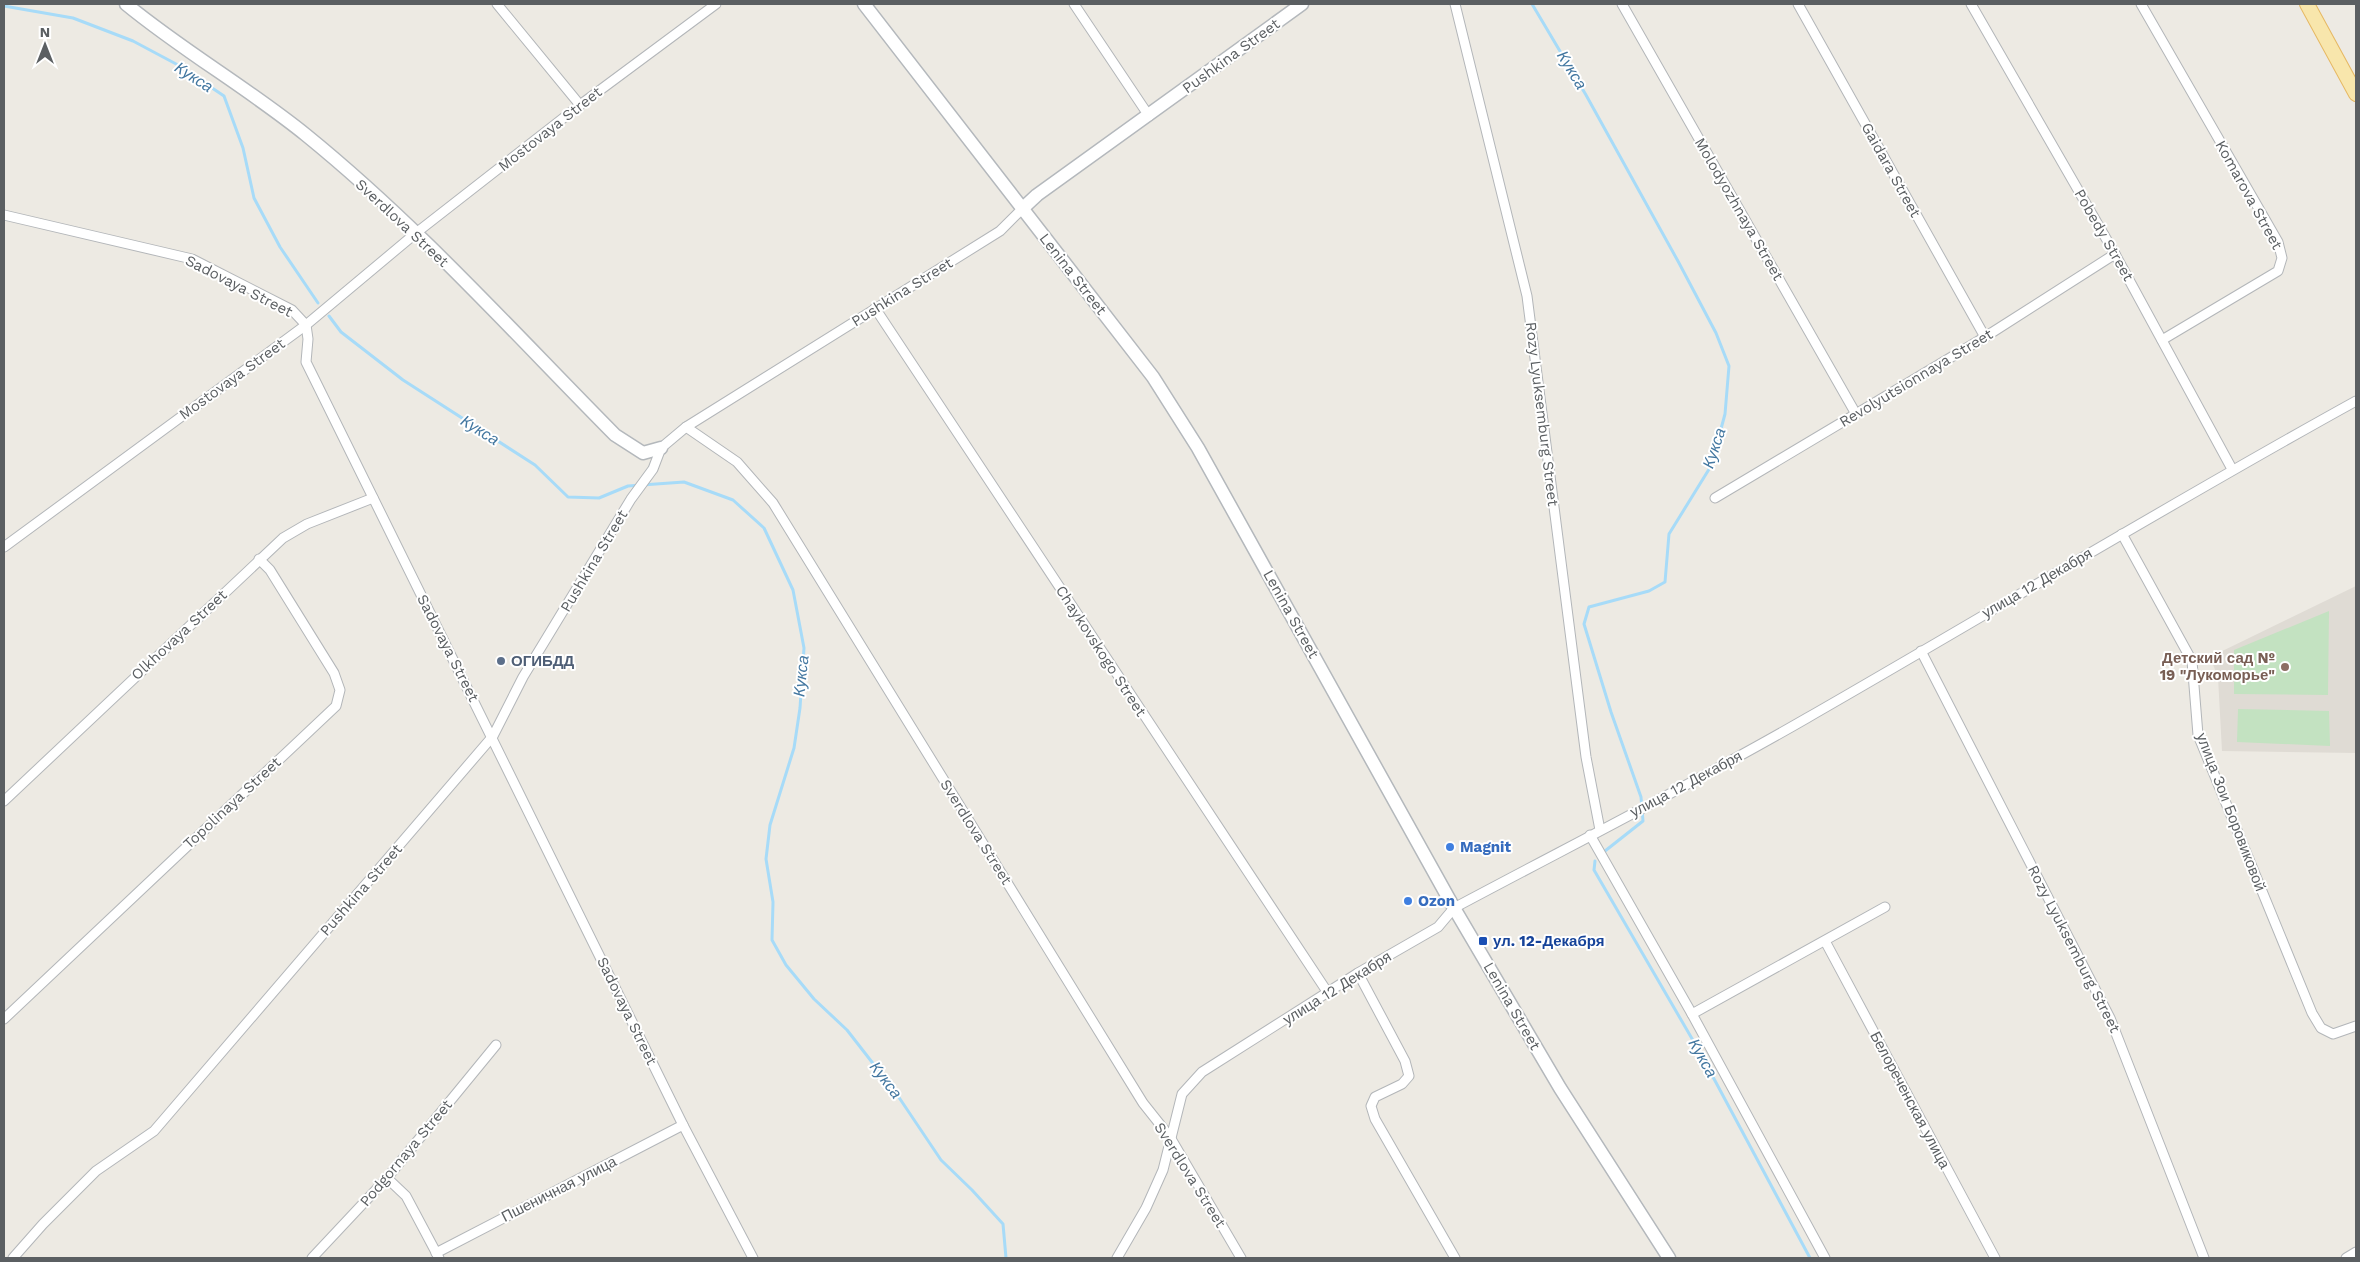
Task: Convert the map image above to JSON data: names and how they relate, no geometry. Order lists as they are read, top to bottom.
{
  "streets": {
    "street": [
      "Pushkina Street",
      "Mostovaya Street",
      "Gaidara Street",
      "Komarova Street",
      "Molodyozhnaya Street",
      "Sverdlova Street",
      "Pobedy Street",
      "Lenina Street",
      "Sadovaya Street",
      "Revolyutsionnaya Street",
      "Rozy Lyuksemburg Street",
      "улица 12 Декабря",
      "Olkhovaya Street",
      "Chaykovskogo Street",
      "Topolinaya Street",
      "улица Зои Боровиковой",
      "Белореченская улица",
      "Podgornaya Street",
      "Пшеничная улица"
    ]
  },
  "crossings": [
    ["Pushkina Street", "Sverdlova Street"],
    ["Pushkina Street", "Lenina Street"],
    ["Pushkina Street", "Sadovaya Street"],
    ["Pushkina Street", "Chaykovskogo Street"],
    ["Mostovaya Street", "Sverdlova Street"],
    ["Mostovaya Street", "Sadovaya Street"],
    ["Gaidara Street", "Revolyutsionnaya Street"],
    ["Komarova Street", "Pobedy Street"],
    ["Molodyozhnaya Street", "Revolyutsionnaya Street"],
    ["Sverdlova Street", "улица 12 Декабря"],
    ["Pobedy Street", "Revolyutsionnaya Street"],
    ["Pobedy Street", "улица 12 Декабря"],
    ["Lenina Street", "улица 12 Декабря"],
    ["Sadovaya Street", "Olkhovaya Street"],
    ["Sadovaya Street", "Пшеничная улица"],
    ["Rozy Lyuksemburg Street", "улица 12 Декабря"],
    ["улица 12 Декабря", "Chaykovskogo Street"],
    ["улица 12 Декабря", "улица Зои Боровиковой"],
    ["Olkhovaya Street", "Topolinaya Street"]
  ],
  "water": ["Кукса"],
  "places": {
    "other": [
      "ОГИБДД",
      "Детский сад № 19 \"Лукоморье\"",
      "Magnit",
      "Ozon"
    ],
    "transit": ["ул. 12-Декабря"]
  },
  "north": "top"
}
